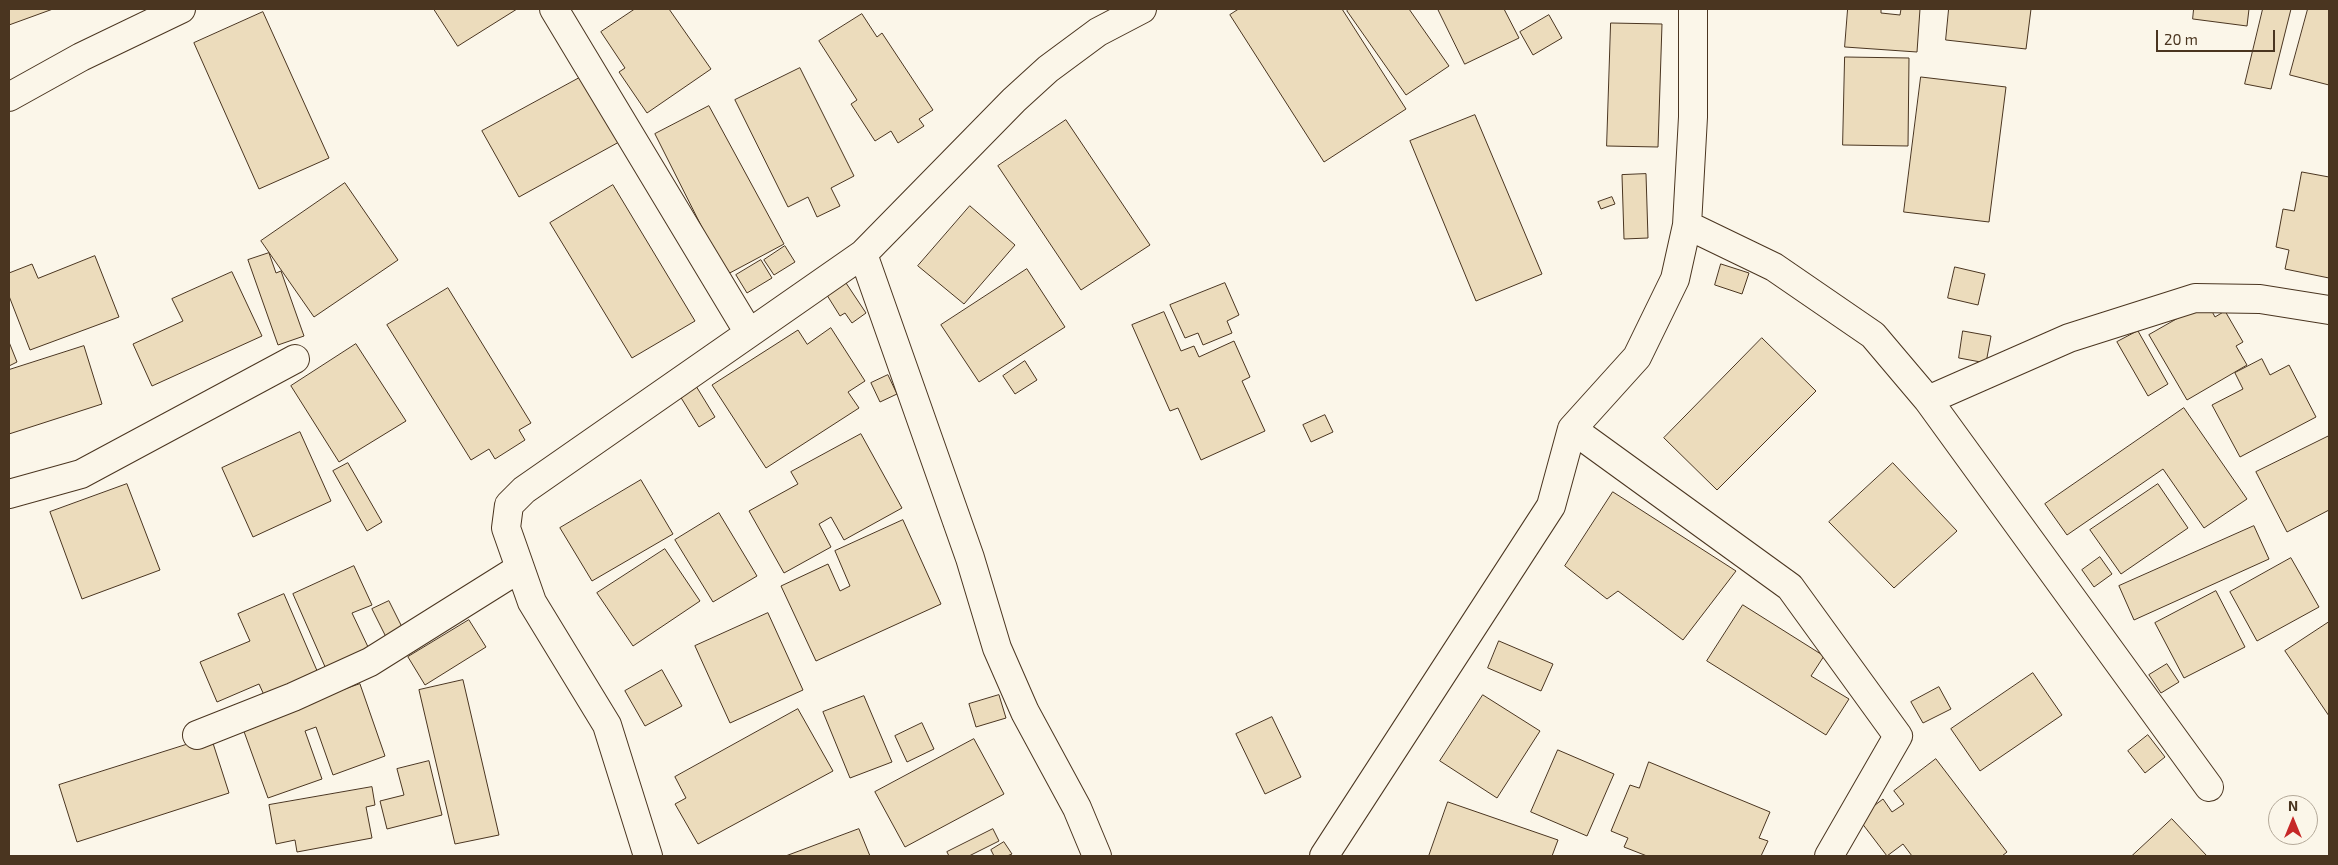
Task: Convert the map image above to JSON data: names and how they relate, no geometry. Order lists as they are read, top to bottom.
{
  "scale_bar": "20 m",
  "north": "top"
}
